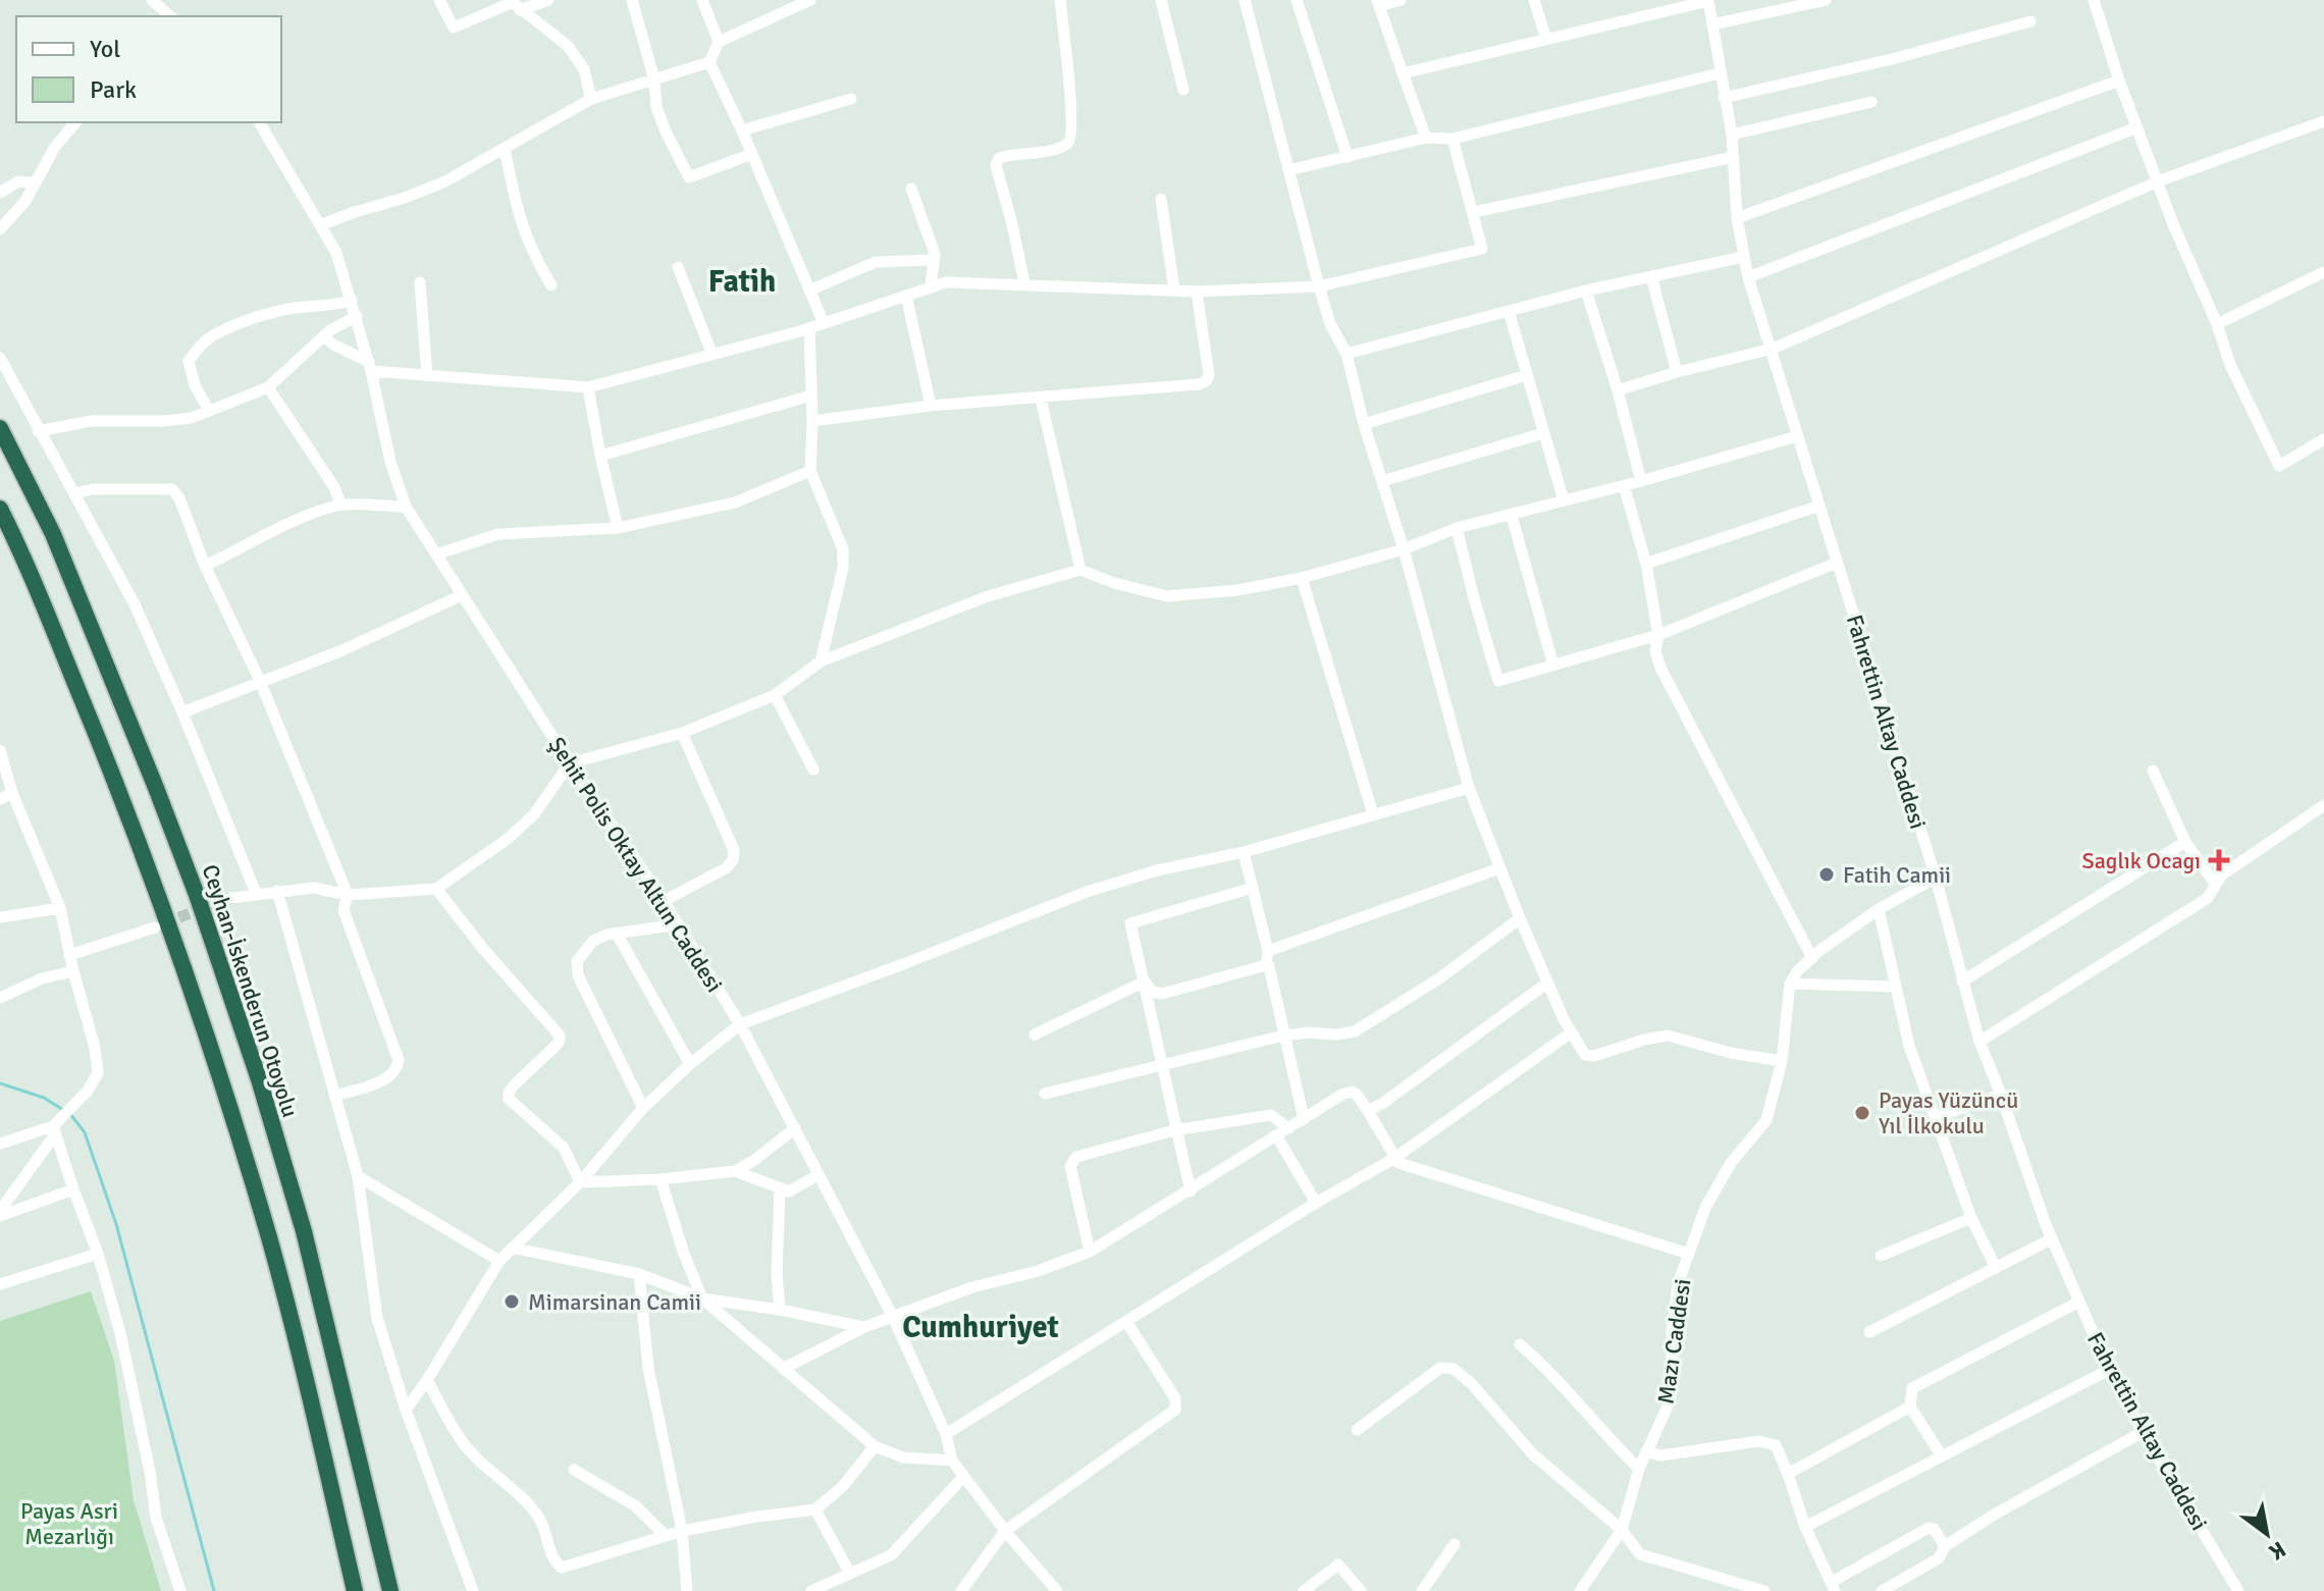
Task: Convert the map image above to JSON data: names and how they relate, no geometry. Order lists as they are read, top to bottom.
{
  "streets": {
    "highway": ["Ceyhan-İskenderun Otoyolu"],
    "street": ["Fahrettin Altay Caddesi", "Şehit Polis Oktay Altun Caddesi", "Mazı Caddesi"]
  },
  "districts": ["Fatih", "Cumhuriyet"],
  "parks": ["Payas Asri Mezarlığı"],
  "places": {
    "health": ["Saglık Ocagı"],
    "other": ["Fatih Camii", "Payas Yüzüncü Yıl İlkokulu", "Mimarsinan Camii"]
  },
  "legend": ["Yol", "Park"],
  "north": "bottom right"
}
